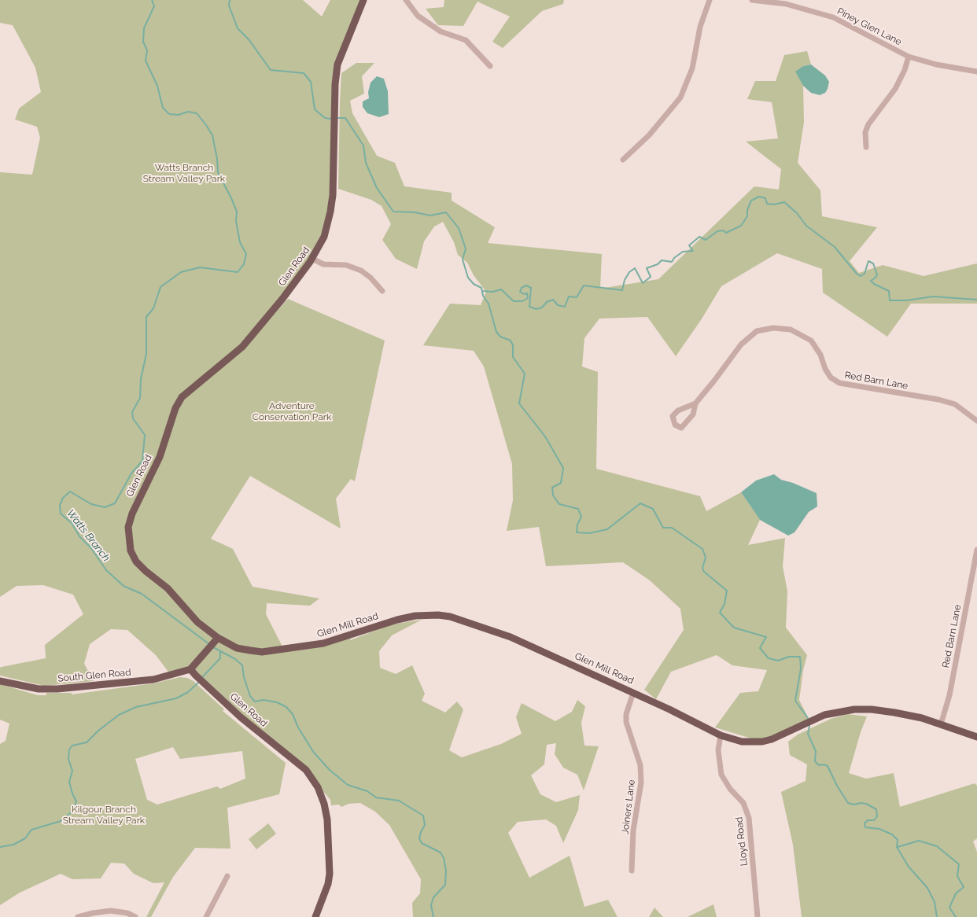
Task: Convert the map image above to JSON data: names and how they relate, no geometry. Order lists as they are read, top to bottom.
{
  "streets": {
    "main road": ["Glen Road", "Glen Mill Road", "South Glen Road"],
    "street": [
      "Piney Glen Lane",
      "Red Barn Lane",
      "Joiners Lane",
      "Lloyd Road"
    ]
  },
  "crossings": [
    ["Glen Road", "Glen Mill Road"],
    ["Glen Road", "South Glen Road"],
    ["Red Barn Lane", "Glen Mill Road"],
    ["Glen Mill Road", "Joiners Lane"],
    ["Glen Mill Road", "Lloyd Road"]
  ],
  "water": ["Watts Branch"],
  "parks": ["Watts Branch Stream Valley Park", "Adventure Conservation Park", "Kilgour Branch Stream Valley Park"]
}
